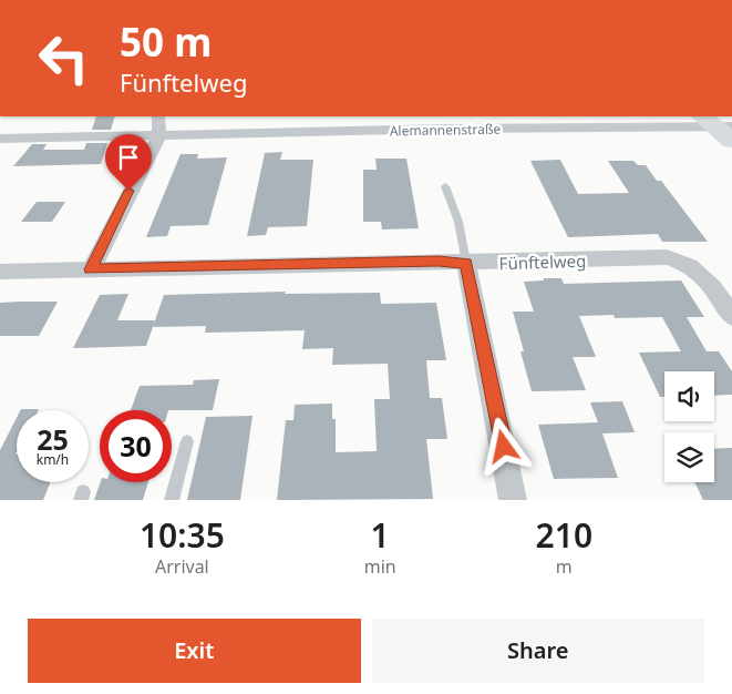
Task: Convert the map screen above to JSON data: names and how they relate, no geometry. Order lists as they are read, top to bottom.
{
  "streets": {
    "street": ["Alemannenstraße", "Fünftelweg"]
  },
  "page": {
    "turn": ["50 m", "Fünftelweg"],
    "speed": "25 km/h",
    "limit": "30",
    "eta": [
      "10:35",
      "Arrival",
      "1",
      "min",
      "210",
      "m"
    ],
    "buttons": ["Exit", "Share"]
  }
}
